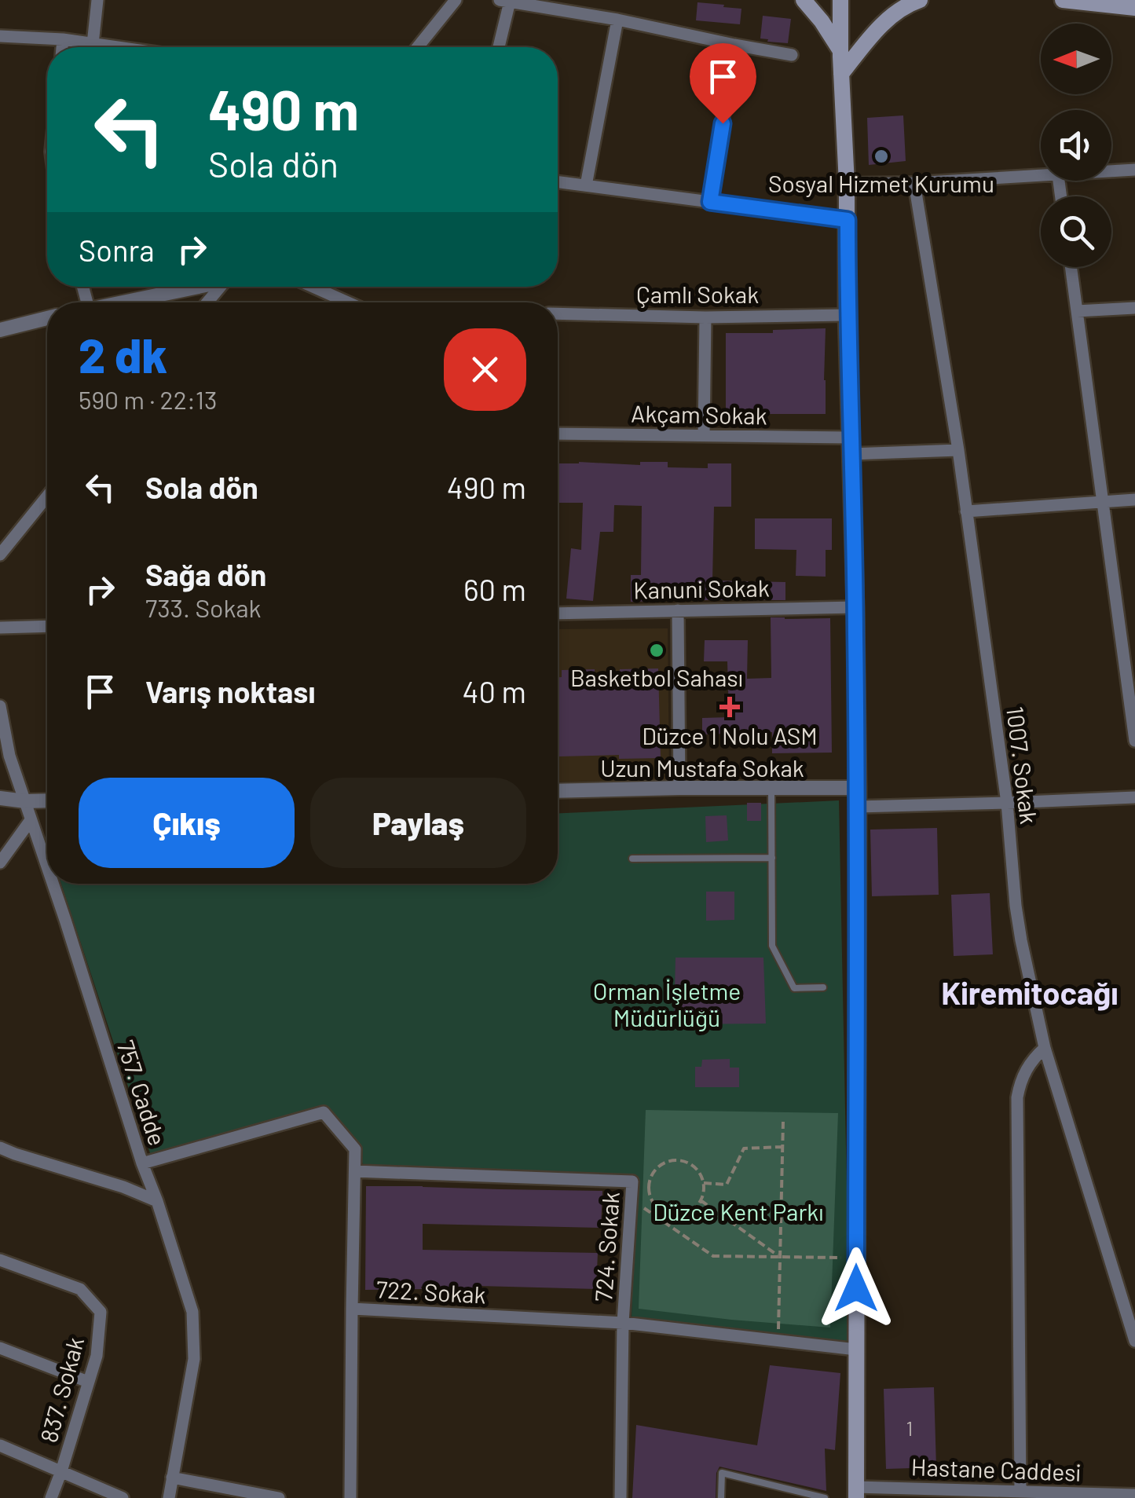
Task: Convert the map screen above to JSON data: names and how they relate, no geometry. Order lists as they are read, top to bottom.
{
  "streets": {
    "street": [
      "Çamlı Sokak",
      "Akçam Sokak",
      "Kanuni Sokak",
      "1007. Sokak",
      "Uzun Mustafa Sokak",
      "757. Cadde",
      "724. Sokak",
      "722. Sokak",
      "837. Sokak",
      "Hastane Caddesi"
    ]
  },
  "crossings": [
    ["Akçam Sokak", "1007. Sokak"],
    ["757. Cadde", "722. Sokak"],
    ["724. Sokak", "722. Sokak"]
  ],
  "districts": ["Kiremitocağı"],
  "parks": ["Orman İşletme Müdürlüğü", "Düzce Kent Parkı"],
  "places": {
    "other": ["Sosyal Hizmet Kurumu", "Basketbol Sahası"],
    "health": ["Düzce 1 Nolu ASM"]
  },
  "house_numbers": ["1"],
  "north": "left",
  "page": {
    "turn": ["490 m", "Sola dön"],
    "then": "Sonra",
    "heading": ["2 dk", "590 m · 22:13"],
    "list": [
      {
        "name": "Sola dön",
        "value": "490 m"
      },
      {
        "name": "Sağa dön",
        "note": "733. Sokak",
        "value": "60 m"
      },
      {
        "name": "Varış noktası",
        "value": "40 m"
      }
    ],
    "buttons": ["Çıkış", "Paylaş"]
  }
}
